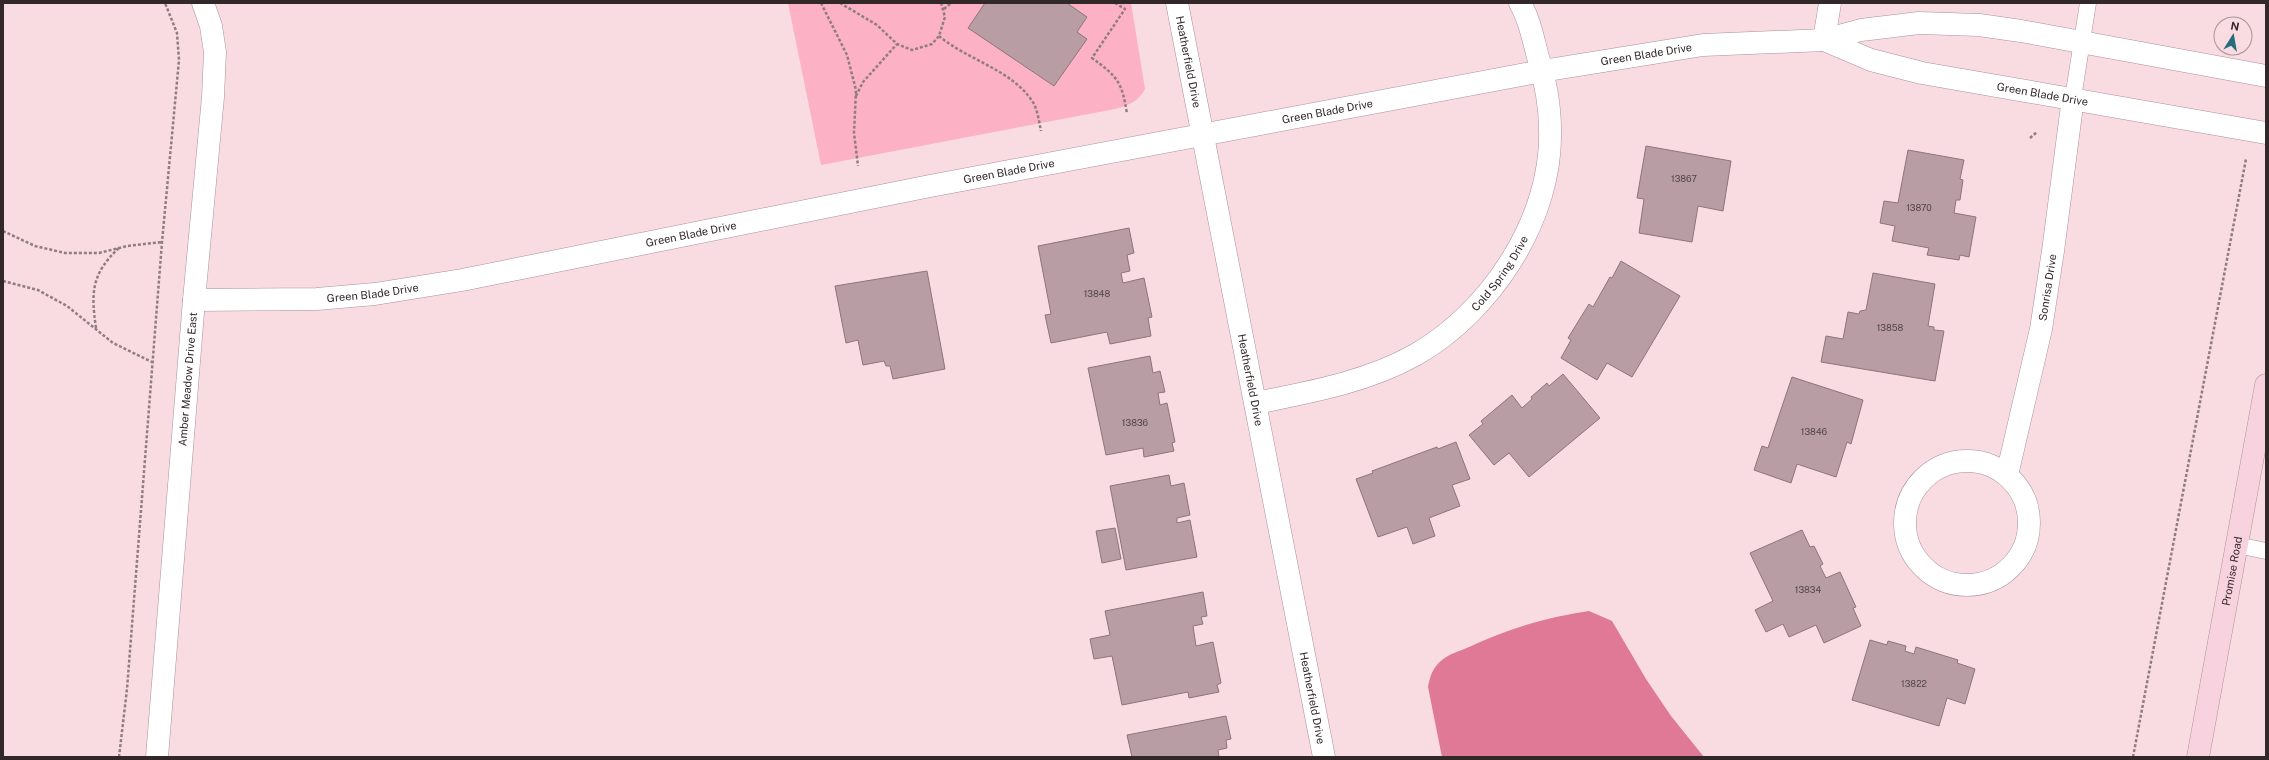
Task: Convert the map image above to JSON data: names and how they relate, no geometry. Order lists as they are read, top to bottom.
{
  "streets": {
    "main road": ["Promise Road"],
    "street": [
      "Green Blade Drive",
      "Heatherfield Drive",
      "Cold Spring Drive",
      "Sonrisa Drive",
      "Amber Meadow Drive East"
    ]
  },
  "crossings": [
    ["Green Blade Drive", "Heatherfield Drive"],
    ["Green Blade Drive", "Cold Spring Drive"],
    ["Green Blade Drive", "Sonrisa Drive"],
    ["Green Blade Drive", "Amber Meadow Drive East"],
    ["Heatherfield Drive", "Cold Spring Drive"]
  ],
  "house_numbers": [
    "13867",
    "13870",
    "13848",
    "13858",
    "13836",
    "13846",
    "13834",
    "13822"
  ],
  "north": "top"
}
